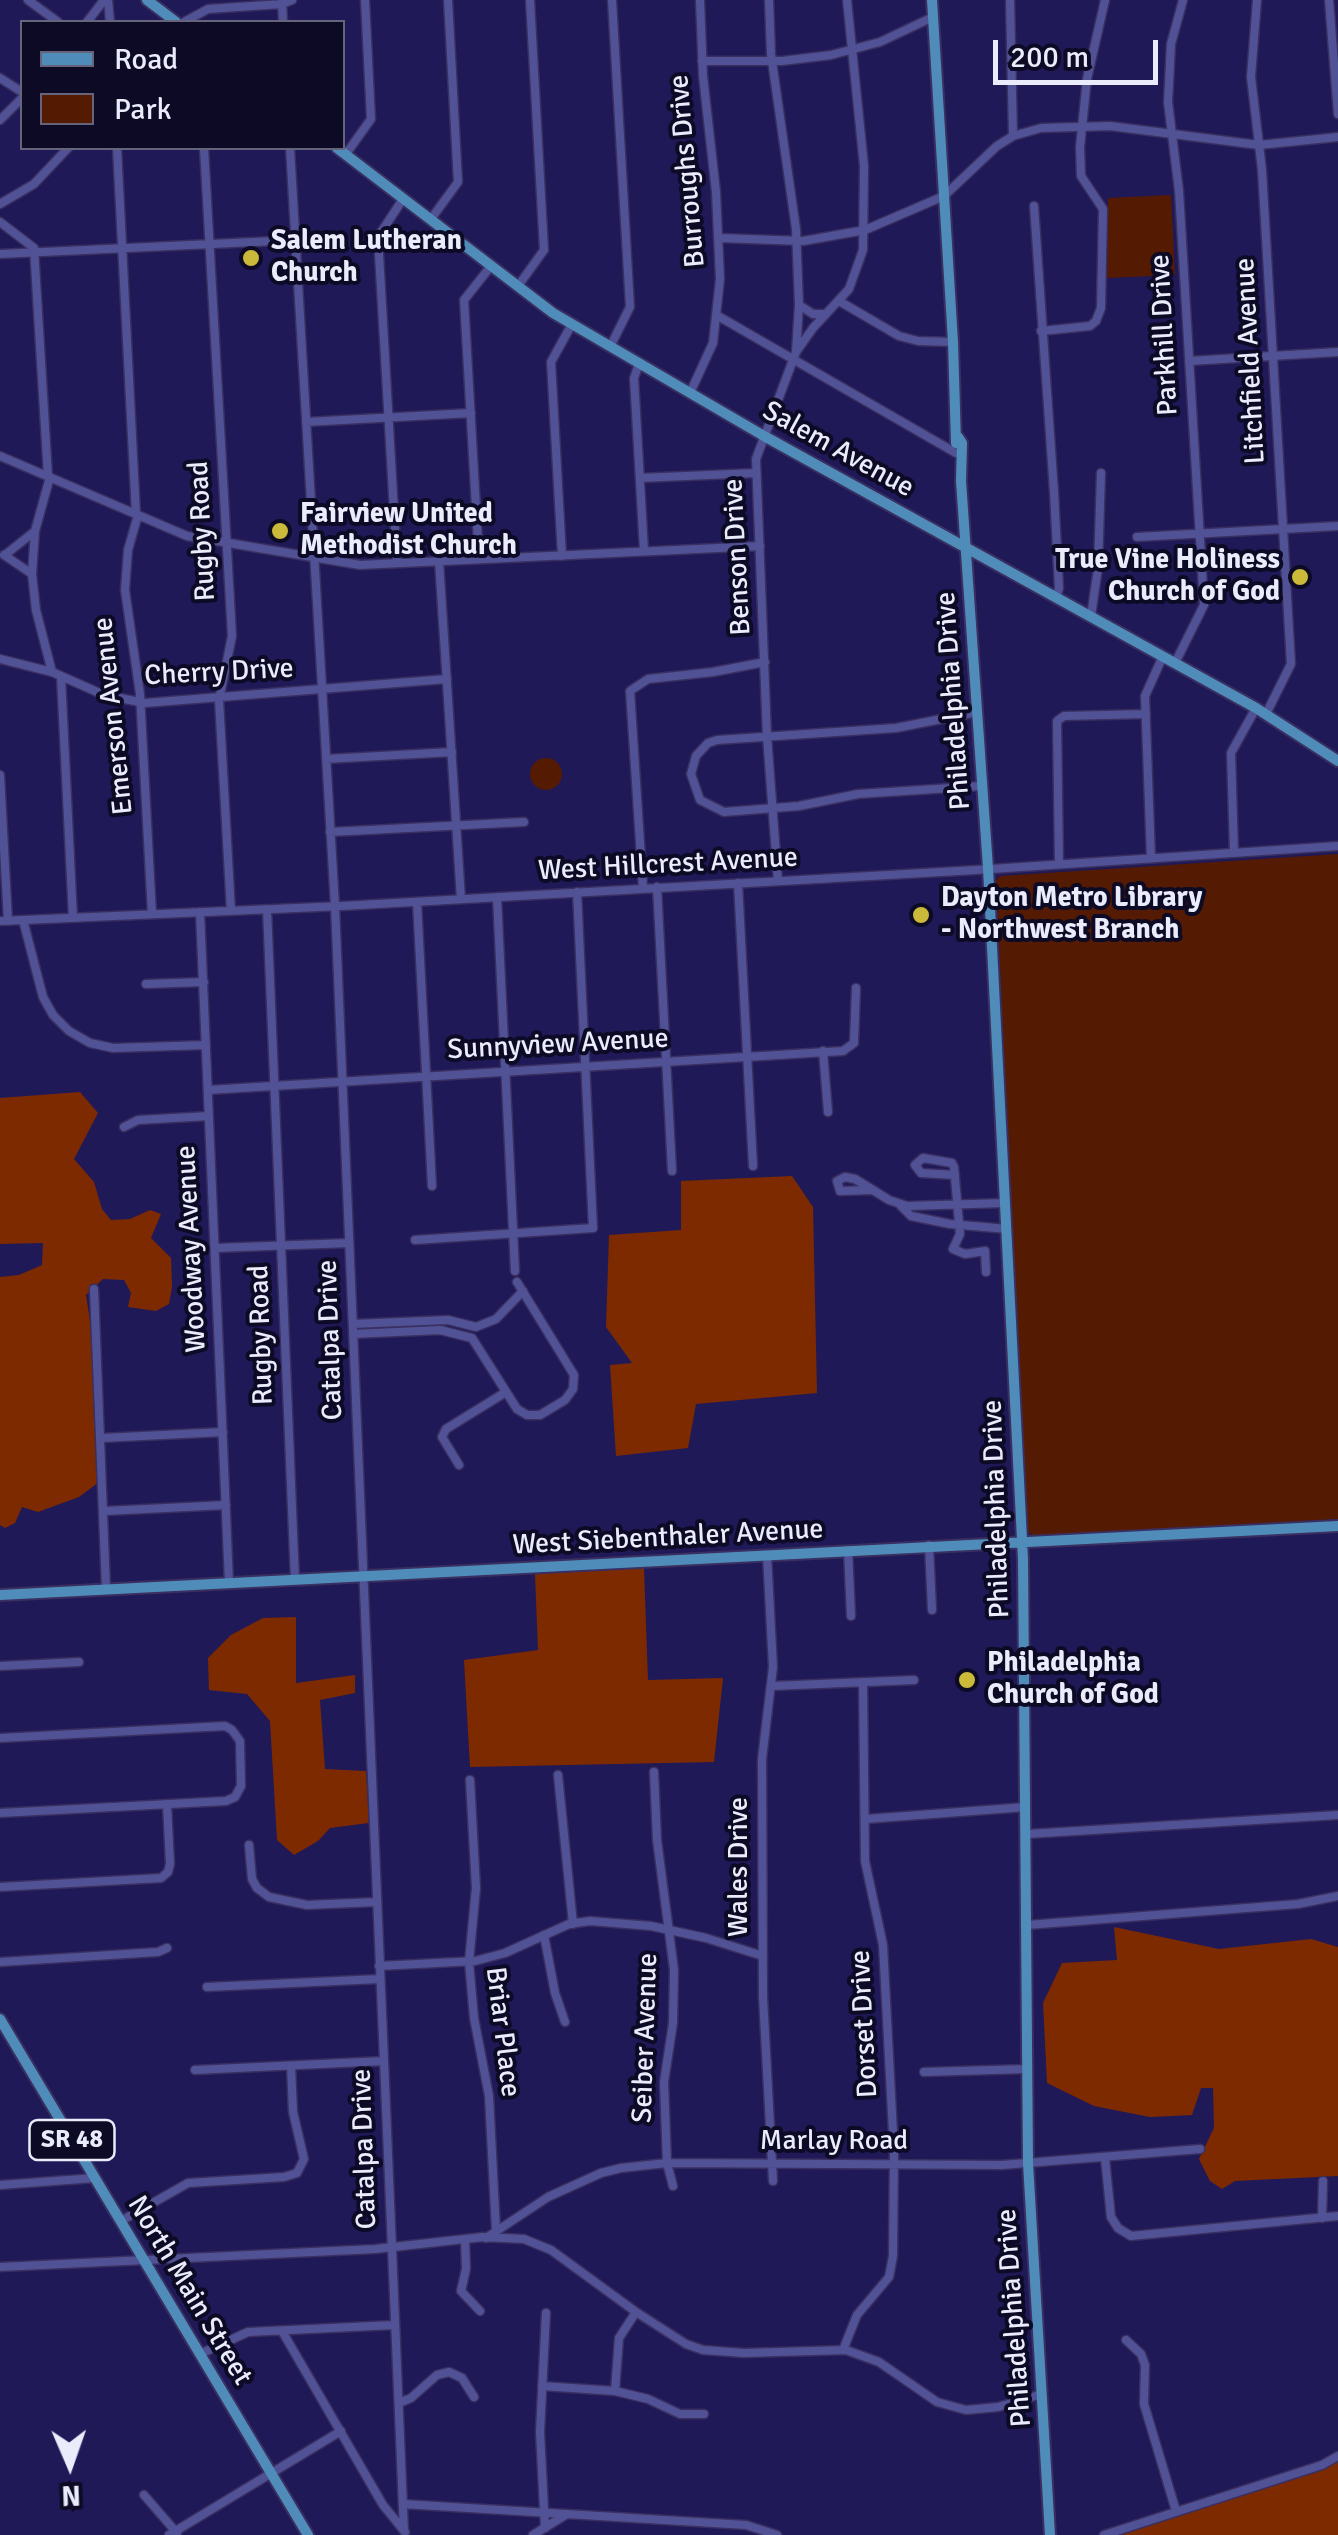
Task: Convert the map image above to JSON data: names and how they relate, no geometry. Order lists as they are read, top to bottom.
{
  "streets": {
    "main road": [
      "Salem Avenue",
      "Philadelphia Drive",
      "West Siebenthaler Avenue",
      "SR 48",
      "North Main Street"
    ],
    "street": [
      "Burroughs Drive",
      "Parkhill Drive",
      "Litchfield Avenue",
      "Rugby Road",
      "Benson Drive",
      "Cherry Drive",
      "Emerson Avenue",
      "West Hillcrest Avenue",
      "Sunnyview Avenue",
      "Woodway Avenue",
      "Catalpa Drive",
      "Wales Drive",
      "Dorset Drive",
      "Briar Place",
      "Seiber Avenue",
      "Marlay Road"
    ]
  },
  "crossings": [
    ["Burroughs Drive", "Salem Avenue"],
    ["Parkhill Drive", "Salem Avenue"],
    ["Litchfield Avenue", "Salem Avenue"],
    ["Litchfield Avenue", "West Hillcrest Avenue"],
    ["Salem Avenue", "Benson Drive"],
    ["Salem Avenue", "Philadelphia Drive"],
    ["Rugby Road", "Cherry Drive"],
    ["Rugby Road", "West Hillcrest Avenue"],
    ["Rugby Road", "Sunnyview Avenue"],
    ["Rugby Road", "West Siebenthaler Avenue"],
    ["Benson Drive", "West Hillcrest Avenue"],
    ["Cherry Drive", "Emerson Avenue"],
    ["Cherry Drive", "Catalpa Drive"],
    ["Philadelphia Drive", "West Hillcrest Avenue"],
    ["Philadelphia Drive", "West Siebenthaler Avenue"],
    ["Philadelphia Drive", "Marlay Road"],
    ["Emerson Avenue", "West Hillcrest Avenue"],
    ["West Hillcrest Avenue", "Woodway Avenue"],
    ["West Hillcrest Avenue", "Catalpa Drive"],
    ["Sunnyview Avenue", "Woodway Avenue"],
    ["Sunnyview Avenue", "Catalpa Drive"],
    ["Woodway Avenue", "West Siebenthaler Avenue"],
    ["Catalpa Drive", "West Siebenthaler Avenue"],
    ["West Siebenthaler Avenue", "Wales Drive"],
    ["Wales Drive", "Marlay Road"],
    ["Dorset Drive", "Marlay Road"],
    ["Briar Place", "Marlay Road"],
    ["Seiber Avenue", "Marlay Road"]
  ],
  "places": [
    "Salem Lutheran Church",
    "Fairview United Methodist Church",
    "True Vine Holiness Church of God",
    "Dayton Metro Library - Northwest Branch",
    "Philadelphia Church of God"
  ],
  "legend": ["Road", "Park"],
  "scale_bar": "200 m",
  "north": "bottom"
}
